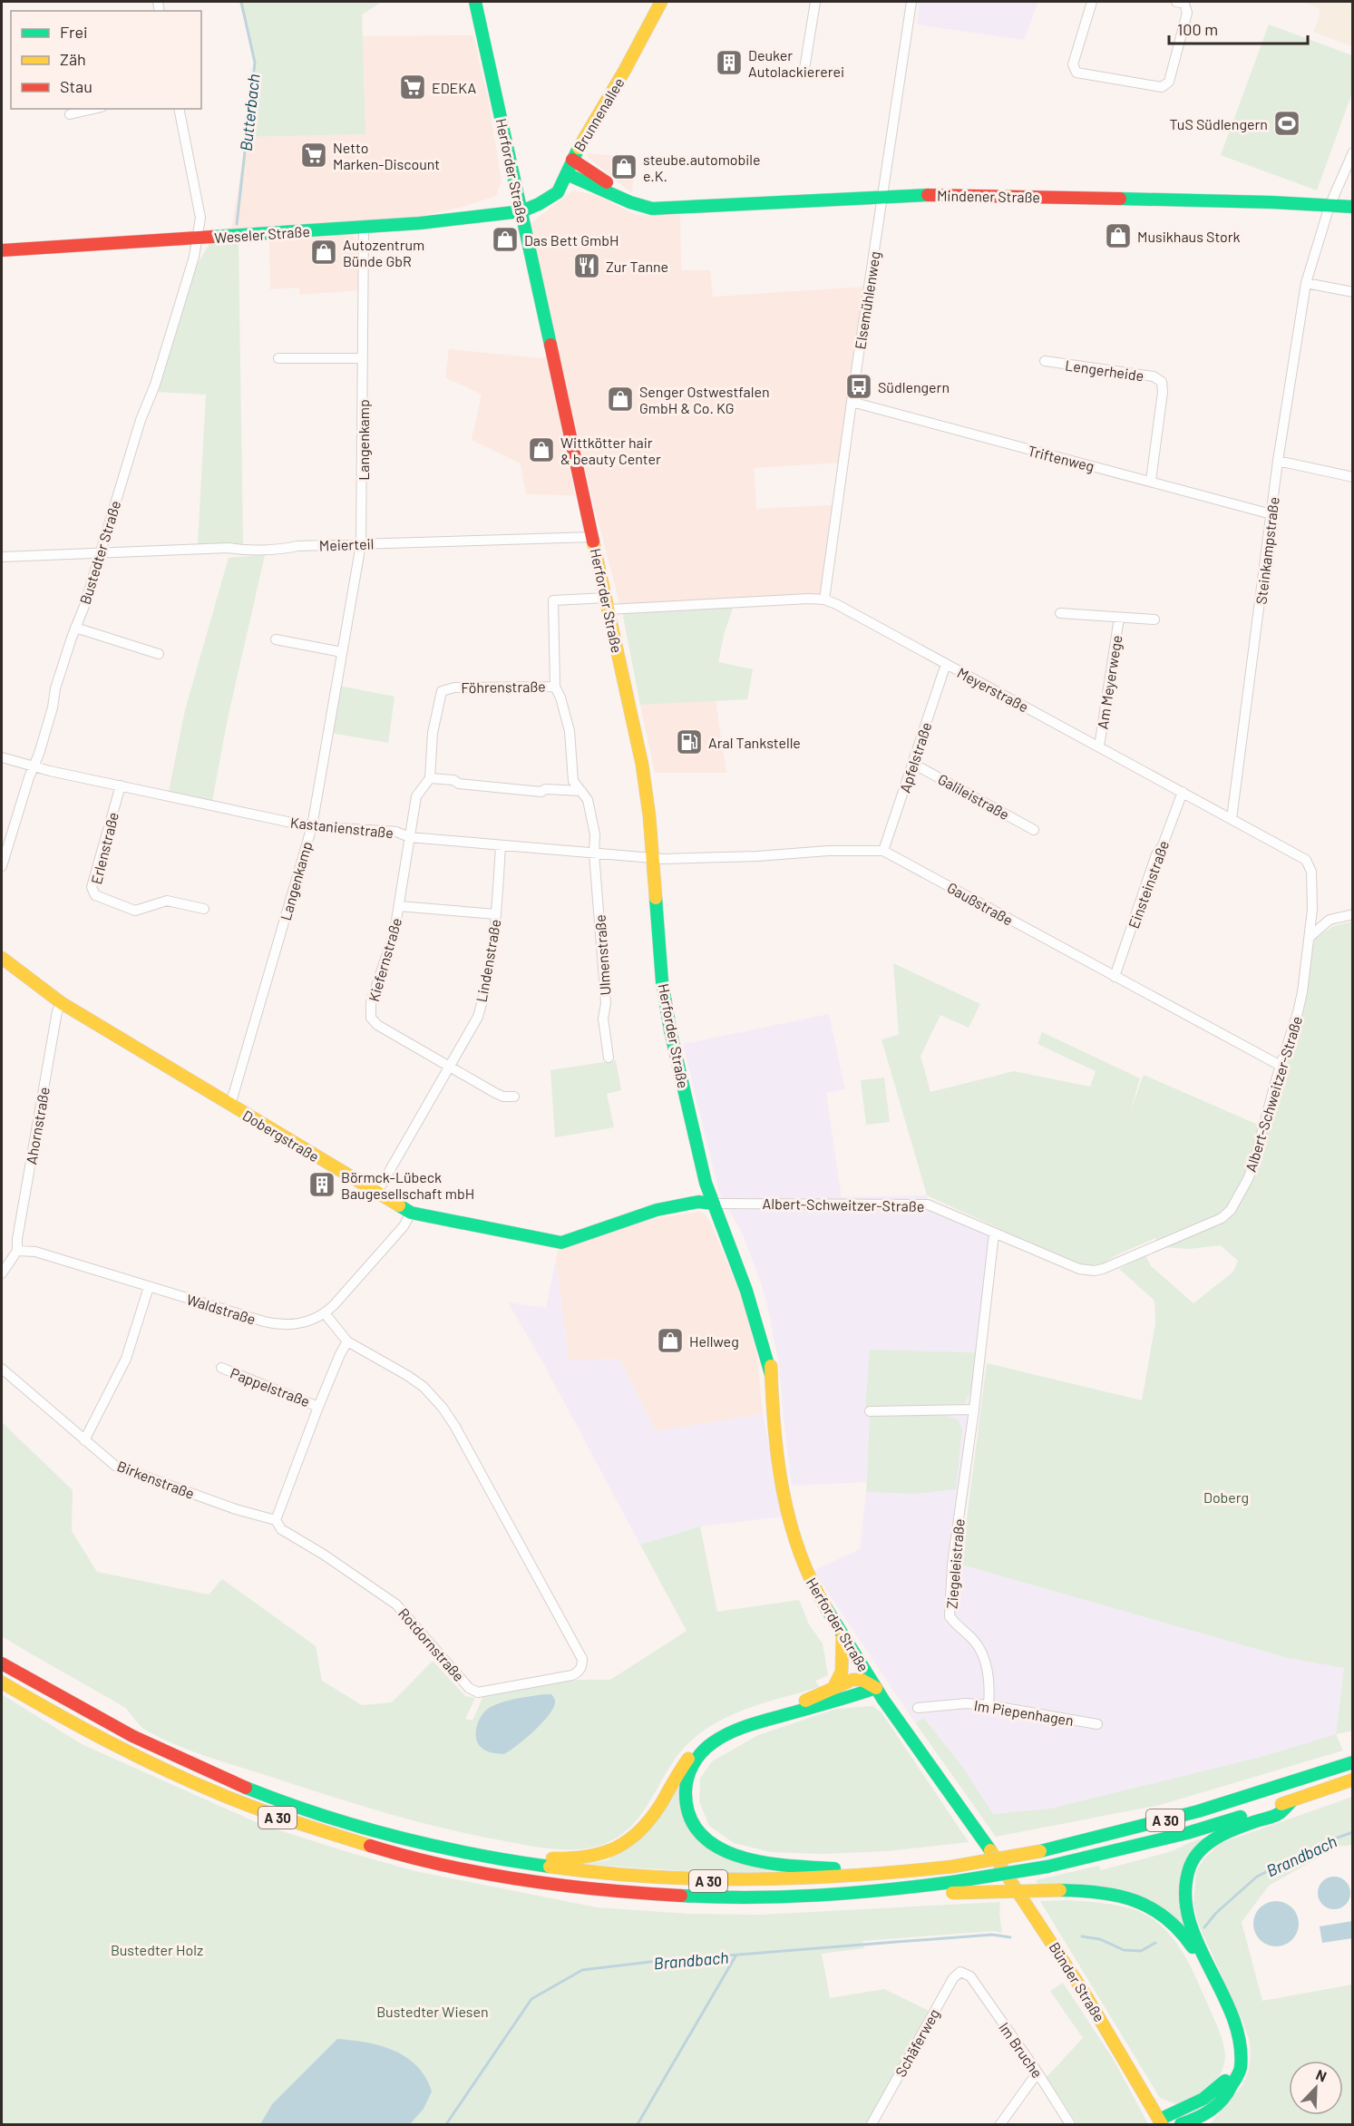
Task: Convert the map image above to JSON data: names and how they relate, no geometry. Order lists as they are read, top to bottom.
{
  "streets": {
    "main road": [
      "Brunnenallee",
      "Herforder Straße",
      "Mindener Straße",
      "Weseler Straße",
      "Dobergstraße",
      "A 30",
      "Bünder Straße"
    ],
    "street": [
      "Elsemühlenweg",
      "Lengerheide",
      "Langenkamp",
      "Triftenweg",
      "Meierteil",
      "Steinkampstraße",
      "Bustedter Straße",
      "Am Meyerwege",
      "Föhrenstraße",
      "Meyerstraße",
      "Apfelstraße",
      "Galileistraße",
      "Kastanienstraße",
      "Erlenstraße",
      "Einsteinstraße",
      "Gaußstraße",
      "Ulmenstraße",
      "Kiefernstraße",
      "Lindenstraße",
      "Albert-Schweitzer-Straße",
      "Ahornstraße",
      "Waldstraße",
      "Pappelstraße",
      "Birkenstraße",
      "Ziegeleistraße",
      "Rotdornstraße",
      "Im Piepenhagen",
      "Schäferweg",
      "Im Bruche"
    ]
  },
  "crossings": [
    ["Brunnenallee", "Herforder Straße"],
    ["Brunnenallee", "Mindener Straße"],
    ["Brunnenallee", "Weseler Straße"],
    ["Herforder Straße", "Weseler Straße"],
    ["Herforder Straße", "Meierteil"],
    ["Herforder Straße", "Föhrenstraße"],
    ["Herforder Straße", "Meyerstraße"],
    ["Herforder Straße", "Kastanienstraße"],
    ["Herforder Straße", "Gaußstraße"],
    ["Herforder Straße", "Albert-Schweitzer-Straße"],
    ["Herforder Straße", "Dobergstraße"],
    ["Herforder Straße", "Bünder Straße"],
    ["Mindener Straße", "Elsemühlenweg"],
    ["Mindener Straße", "Steinkampstraße"],
    ["Weseler Straße", "Langenkamp"],
    ["Weseler Straße", "Bustedter Straße"],
    ["Elsemühlenweg", "Triftenweg"],
    ["Elsemühlenweg", "Meyerstraße"],
    ["Lengerheide", "Triftenweg"],
    ["Langenkamp", "Meierteil"],
    ["Langenkamp", "Kastanienstraße"],
    ["Langenkamp", "Dobergstraße"],
    ["Triftenweg", "Steinkampstraße"],
    ["Meierteil", "Bustedter Straße"],
    ["Steinkampstraße", "Meyerstraße"],
    ["Bustedter Straße", "Kastanienstraße"],
    ["Am Meyerwege", "Meyerstraße"],
    ["Föhrenstraße", "Meyerstraße"],
    ["Föhrenstraße", "Kastanienstraße"],
    ["Föhrenstraße", "Ulmenstraße"],
    ["Föhrenstraße", "Kiefernstraße"],
    ["Meyerstraße", "Apfelstraße"],
    ["Meyerstraße", "Einsteinstraße"],
    ["Meyerstraße", "Albert-Schweitzer-Straße"],
    ["Apfelstraße", "Galileistraße"],
    ["Apfelstraße", "Gaußstraße"],
    ["Kastanienstraße", "Erlenstraße"],
    ["Kastanienstraße", "Gaußstraße"],
    ["Kastanienstraße", "Ulmenstraße"],
    ["Kastanienstraße", "Kiefernstraße"],
    ["Kastanienstraße", "Lindenstraße"],
    ["Einsteinstraße", "Gaußstraße"],
    ["Gaußstraße", "Albert-Schweitzer-Straße"],
    ["Kiefernstraße", "Lindenstraße"],
    ["Lindenstraße", "Dobergstraße"],
    ["Albert-Schweitzer-Straße", "Dobergstraße"],
    ["Albert-Schweitzer-Straße", "Ziegeleistraße"],
    ["Ahornstraße", "Dobergstraße"],
    ["Ahornstraße", "Waldstraße"],
    ["Dobergstraße", "Waldstraße"],
    ["Waldstraße", "Rotdornstraße"],
    ["Birkenstraße", "Rotdornstraße"],
    ["Ziegeleistraße", "Im Piepenhagen"],
    ["Schäferweg", "Im Bruche"]
  ],
  "water": ["Butterbach", "Brandbach"],
  "parks": ["Doberg", "Bustedter Holz", "Bustedter Wiesen"],
  "places": {
    "building": ["Deuker Autolackiererei", "Börmck-Lübeck Baugesellschaft mbH"],
    "supermarket": ["EDEKA", "Netto Marken-Discount"],
    "sports": ["TuS Südlengern"],
    "shop": [
      "steube.automobile e.K.",
      "Musikhaus Stork",
      "Das Bett GmbH",
      "Autozentrum Bünde GbR",
      "Senger Ostwestfalen GmbH & Co. KG",
      "Wittkötter hair & beauty Center",
      "Hellweg"
    ],
    "restaurant": ["Zur Tanne"],
    "bus stop": ["Südlengern"],
    "fuel station": ["Aral Tankstelle"]
  },
  "legend": ["Frei", "Zäh", "Stau"],
  "scale_bar": "100 m",
  "north": "top right"
}
